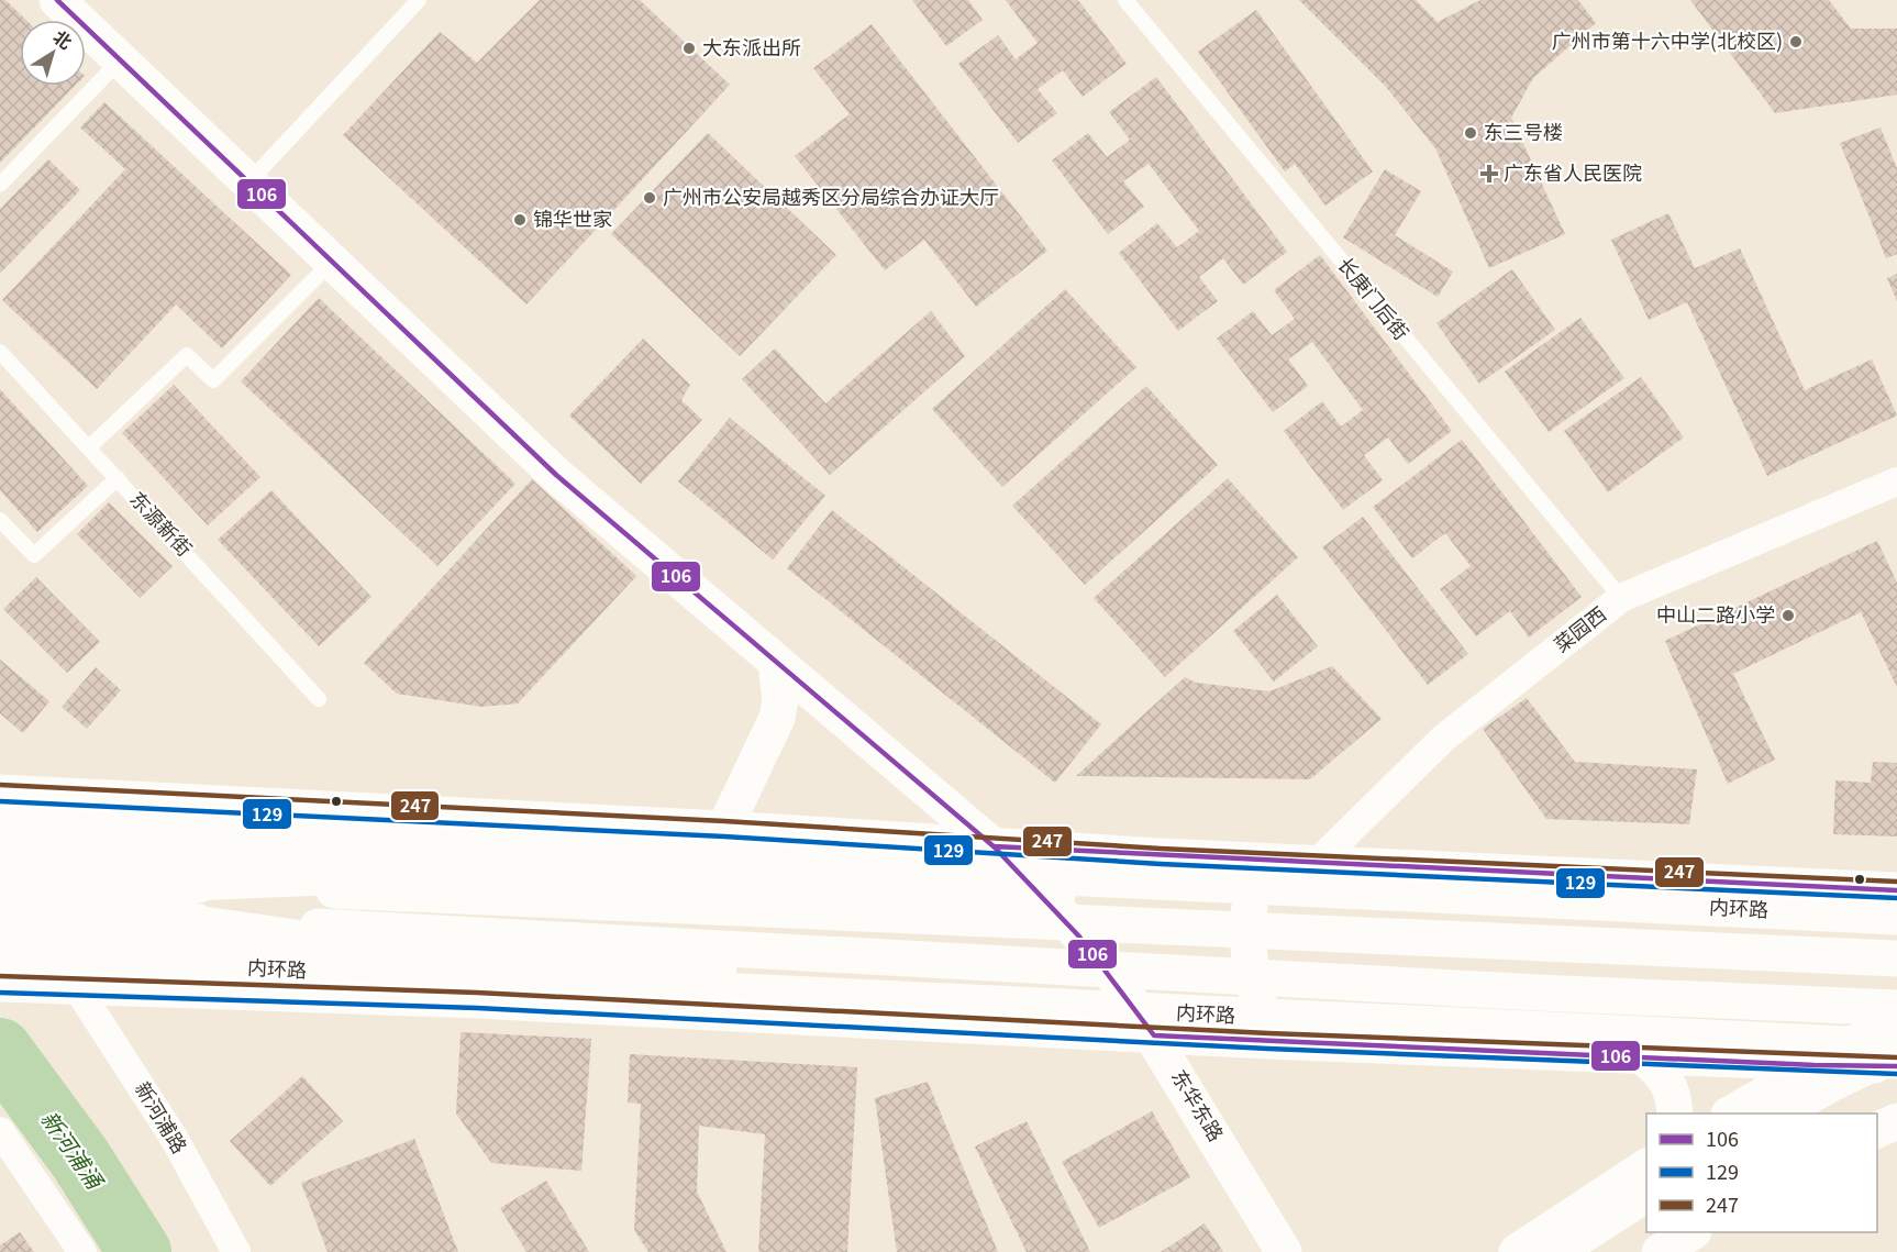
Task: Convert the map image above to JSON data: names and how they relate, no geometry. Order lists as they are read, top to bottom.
{
  "streets": {
    "main road": ["内环路", "东华东路"],
    "street": ["菜园西", "新河浦路"],
    "lane": ["长庚门后街", "东源新街"]
  },
  "crossings": [
    ["长庚门后街", "菜园西"]
  ],
  "water": ["新河浦涌"],
  "places": {
    "other": [
      "广州市第十六中学(北校区)",
      "大东派出所",
      "东三号楼",
      "广州市公安局越秀区分局综合办证大厅",
      "锦华世家",
      "中山二路小学"
    ],
    "health": ["广东省人民医院"]
  },
  "lines": ["transit line 106", "transit line 247", "transit line 129"],
  "legend": ["106", "129", "247"],
  "north": "top right"
}
